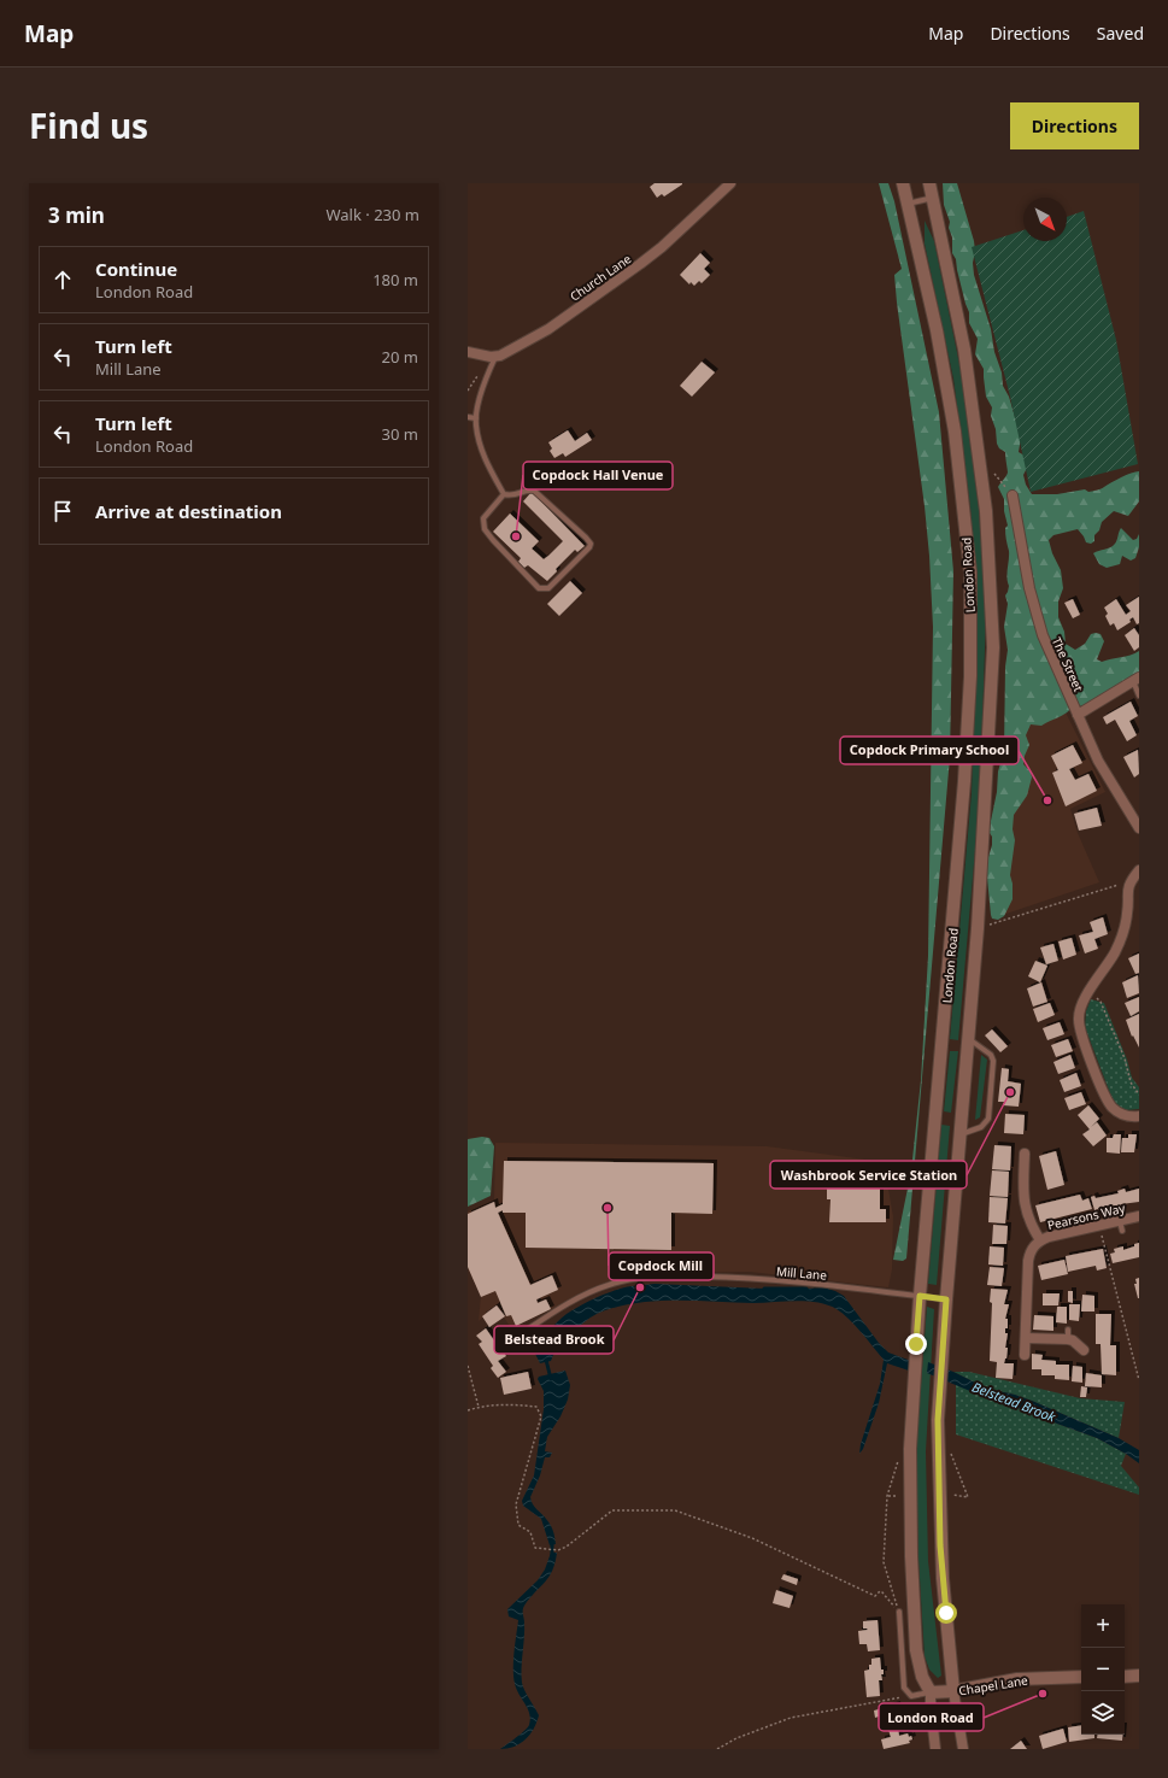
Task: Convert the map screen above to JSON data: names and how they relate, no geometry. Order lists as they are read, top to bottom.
{
  "streets": {
    "street": [
      "Church Lane",
      "London Road",
      "The Street",
      "Pearsons Way",
      "Chapel Lane"
    ],
    "lane": ["Mill Lane"]
  },
  "crossings": [
    ["London Road", "Mill Lane"],
    ["London Road", "Chapel Lane"]
  ],
  "water": ["Belstead Brook"],
  "places": [
    "Copdock Hall Venue",
    "Copdock Primary School",
    "Washbrook Service Station",
    "Copdock Mill",
    "Belstead Brook",
    "London Road"
  ],
  "north": "bottom right",
  "page": {
    "header": "Map",
    "nav": ["Map", "Directions", "Saved"],
    "title": "Find us",
    "buttons": "Directions",
    "heading": ["3 min", "Walk · 230 m"],
    "list": [
      ["Continue", "London Road", "180 m"],
      ["Turn left", "Mill Lane", "20 m"],
      ["Turn left", "London Road", "30 m"],
      "Arrive at destination"
    ],
    "map_buttons": ["+", "−"]
  }
}
